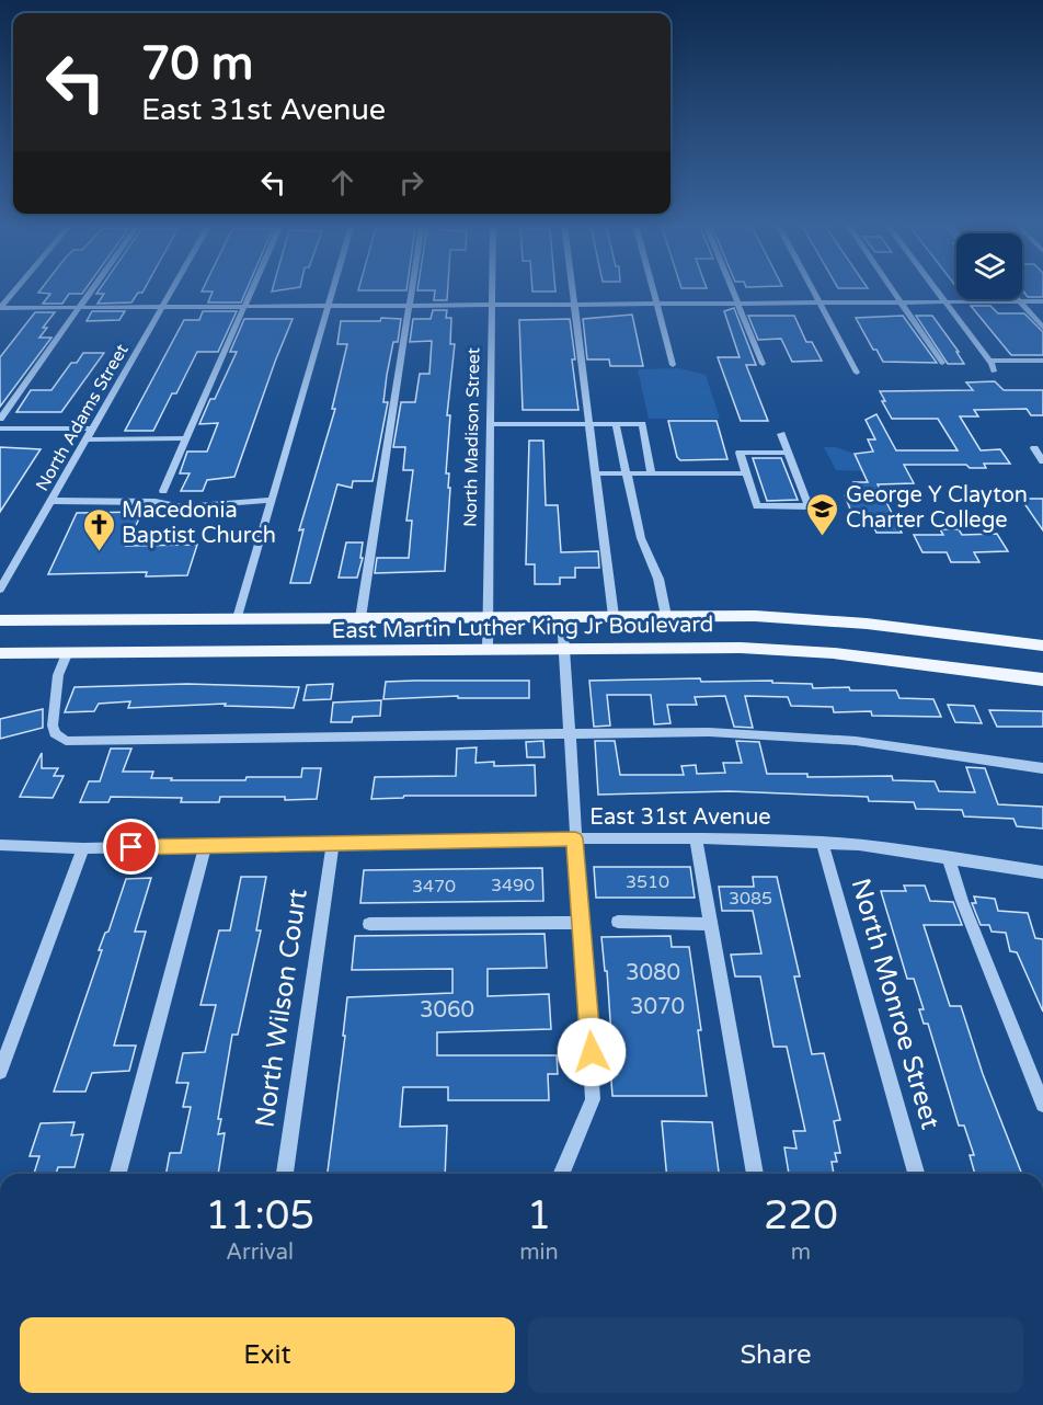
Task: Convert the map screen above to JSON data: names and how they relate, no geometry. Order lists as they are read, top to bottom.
{
  "streets": {
    "main road": ["East Martin Luther King Jr Boulevard"],
    "street": [
      "North Adams Street",
      "North Madison Street",
      "East 31st Avenue",
      "North Monroe Street",
      "North Wilson Court"
    ]
  },
  "crossings": [
    ["North Madison Street", "East Martin Luther King Jr Boulevard"],
    ["East 31st Avenue", "North Monroe Street"],
    ["East 31st Avenue", "North Wilson Court"]
  ],
  "places": {
    "school or university": ["George Y Clayton Charter College"],
    "church": ["Macedonia Baptist Church"]
  },
  "house_numbers": [
    "3510",
    "3490",
    "3470",
    "3085",
    "3080",
    "3070",
    "3060"
  ],
  "page": {
    "turn": ["70 m", "East 31st Avenue"],
    "eta": [
      "11:05",
      "Arrival",
      "1",
      "min",
      "220",
      "m"
    ],
    "buttons": ["Exit", "Share"]
  }
}
